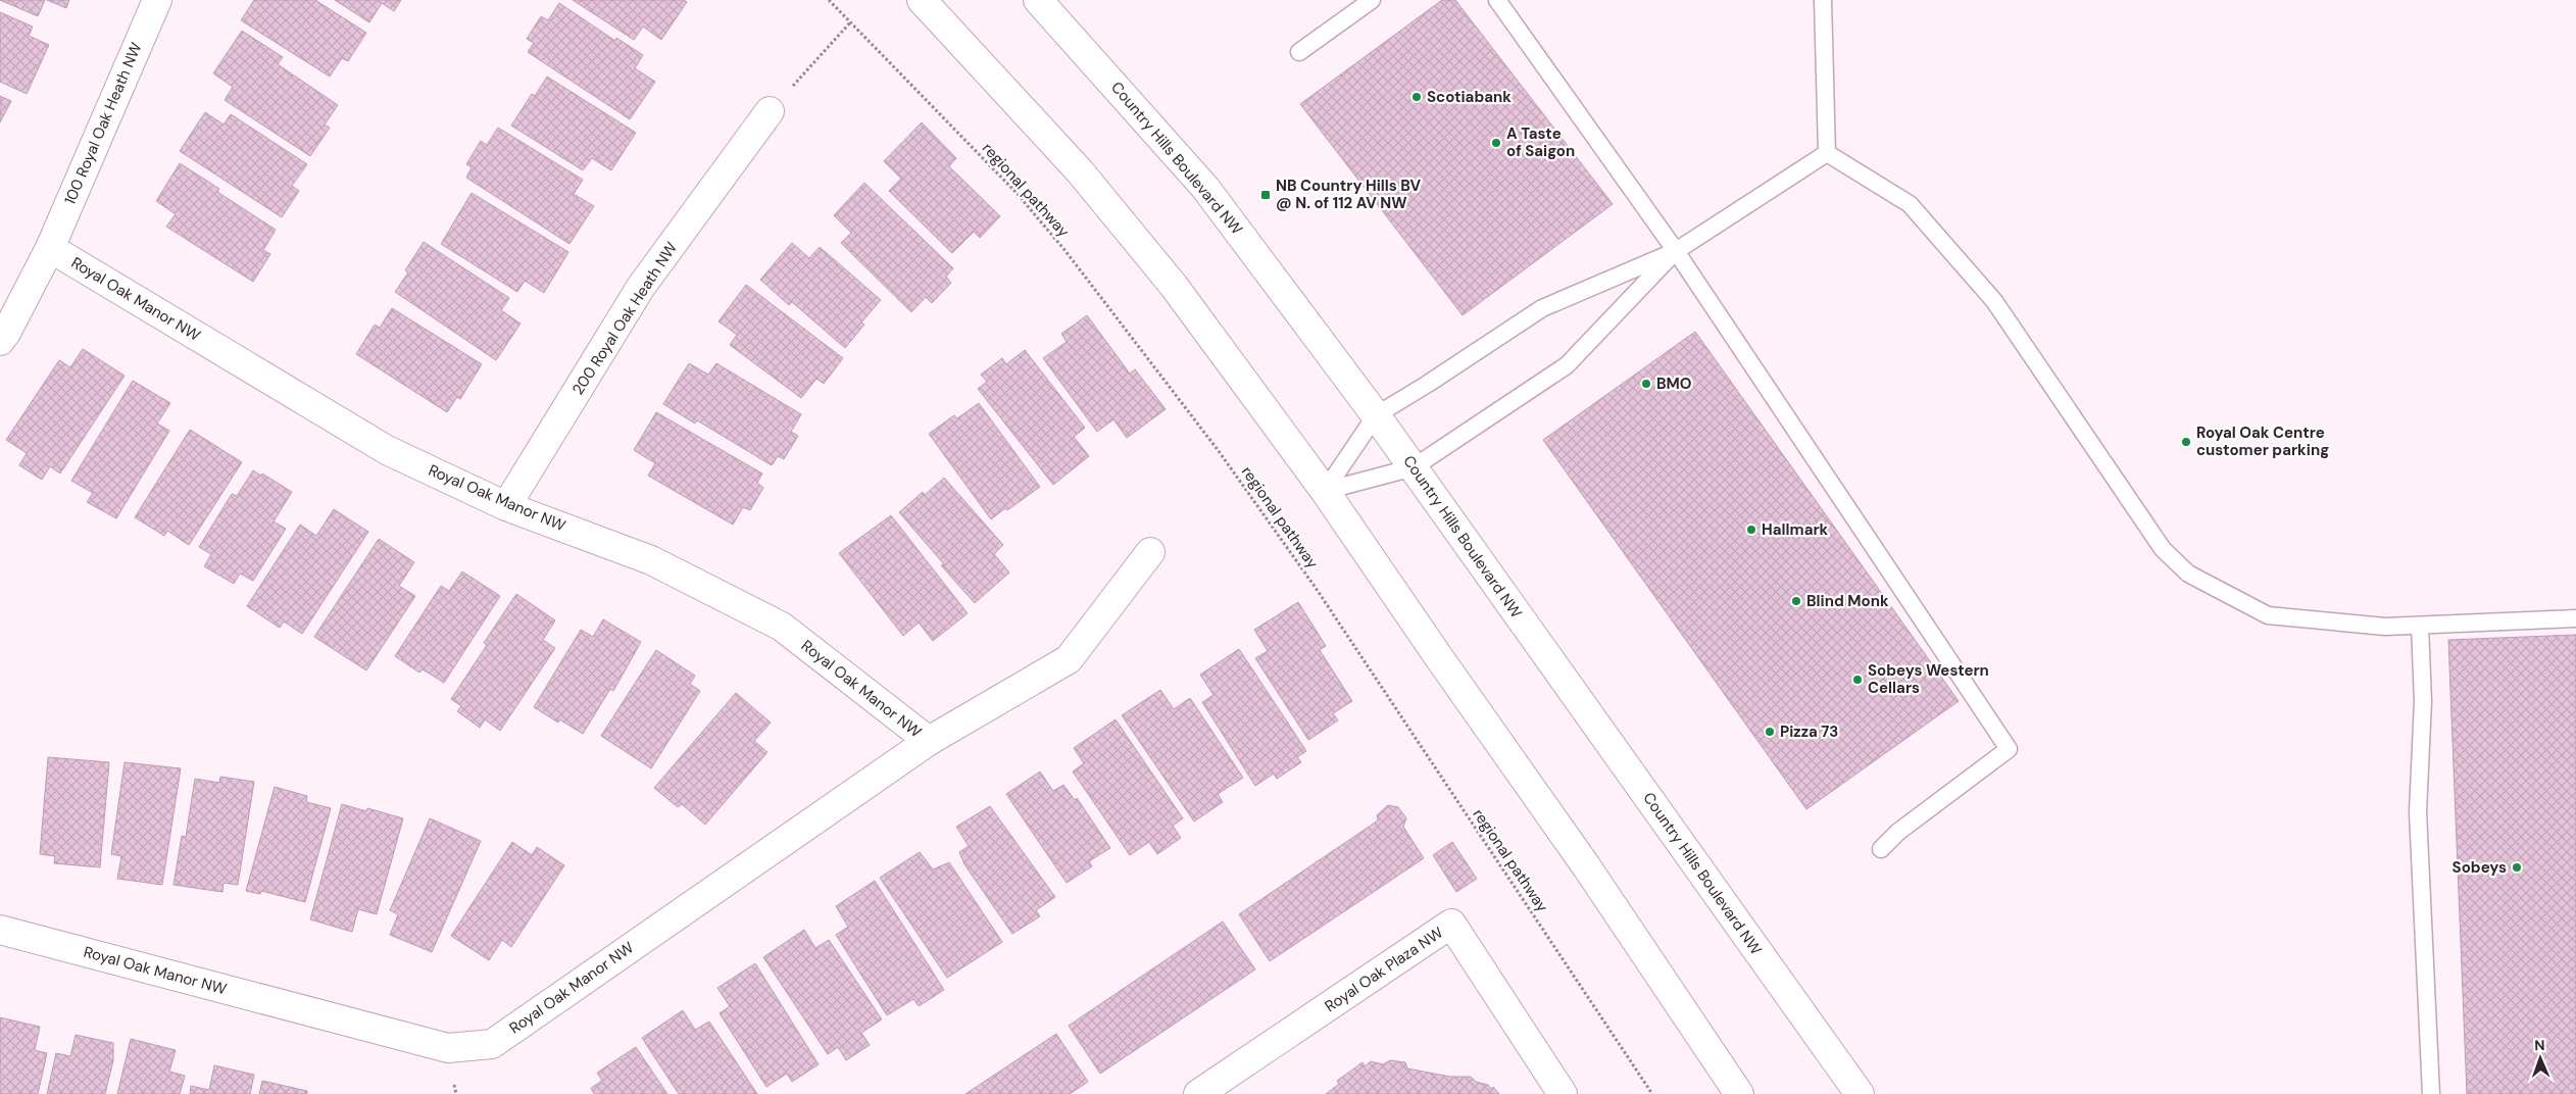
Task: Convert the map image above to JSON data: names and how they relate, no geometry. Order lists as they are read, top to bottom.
{
  "streets": {
    "street": [
      "100 Royal Oak Heath NW",
      "Country Hills Boulevard NW",
      "Royal Oak Manor NW",
      "200 Royal Oak Heath NW",
      "Royal Oak Plaza NW"
    ],
    "path": ["regional pathway"]
  },
  "crossings": [
    ["100 Royal Oak Heath NW", "Royal Oak Manor NW"],
    ["Royal Oak Manor NW", "200 Royal Oak Heath NW"]
  ],
  "places": {
    "other": [
      "Scotiabank",
      "A Taste of Saigon",
      "BMO",
      "Royal Oak Centre customer parking",
      "Hallmark",
      "Blind Monk",
      "Sobeys Western Cellars",
      "Pizza 73",
      "Sobeys"
    ],
    "transit": ["NB Country Hills BV @ N. of 112 AV NW"]
  },
  "north": "top"
}
